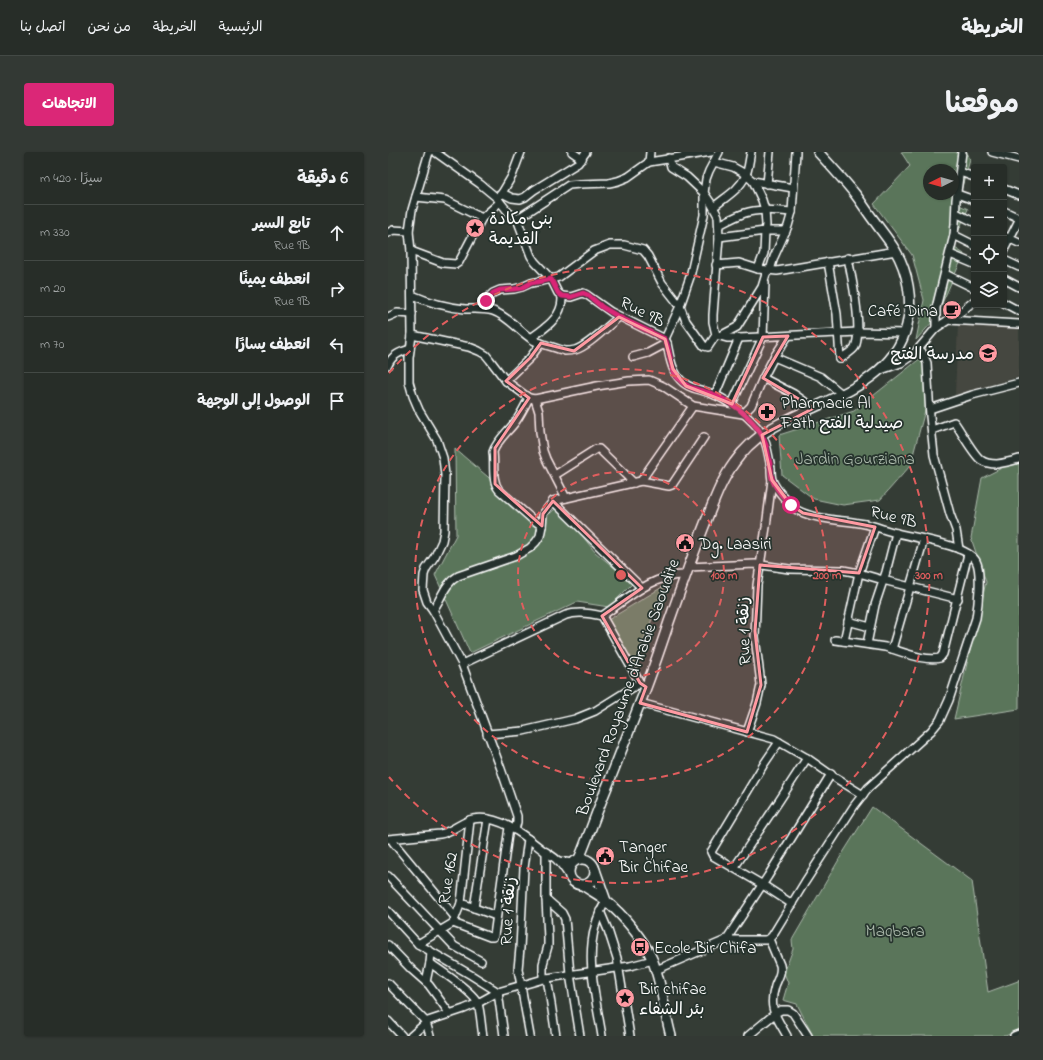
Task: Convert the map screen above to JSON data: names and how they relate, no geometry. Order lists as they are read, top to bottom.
{
  "streets": {
    "main road": ["Boulevard Royaume d'Arabie Saoudite"],
    "street": ["Rue 9B", "Rue 1 زنقة", "Rue 162"]
  },
  "crossings": [
    ["Rue 9B", "Rue 1 زنقة"],
    ["Rue 9B", "Boulevard Royaume d'Arabie Saoudite"]
  ],
  "parks": ["Jardin Gourziana", "Maqbara"],
  "places": {
    "place": ["بني مكادة القديمة", "Bir chifae بئر الشفاء"],
    "cafe": ["Café Dina"],
    "school or university": ["مدرسة الفتح"],
    "pharmacy": ["Pharmacie Al Fath صيدلية الفتح"],
    "public building": ["Dg. Laasiri", "Tanger Bir Chifae"],
    "bus stop": ["Ecole Bir Chifa"]
  },
  "north": "left",
  "page": {
    "header": "الخريطة",
    "nav": [
      "الرئيسية",
      "الخريطة",
      "من نحن",
      "اتصل بنا"
    ],
    "title": "موقعنا",
    "buttons": "الاتجاهات",
    "heading": ["6 دقيقة", "سيرًا · 420 m"],
    "map_buttons": ["+", "−"],
    "list": [
      ["تابع السير", "Rue 9B", "330 m"],
      ["انعطف يمينًا", "Rue 9B", "20 m"],
      ["انعطف يسارًا", "70 m"],
      "الوصول إلى الوجهة"
    ]
  },
  "rings": ["100 m", "200 m", "300 m"]
}
